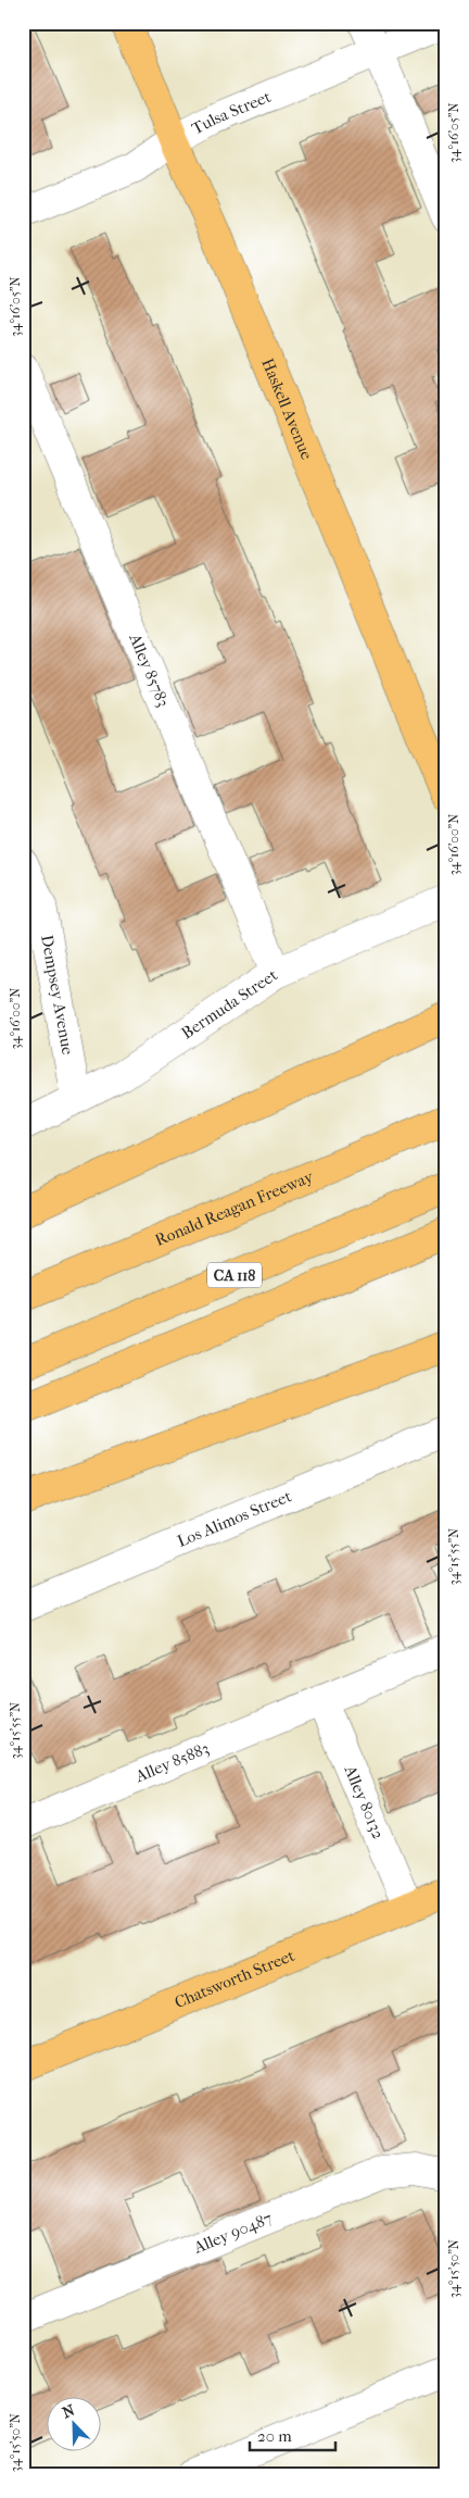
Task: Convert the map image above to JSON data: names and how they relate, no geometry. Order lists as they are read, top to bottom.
{
  "streets": {
    "main road": [
      "Haskell Avenue",
      "Ronald Reagan Freeway",
      "CA 118",
      "Chatsworth Street"
    ],
    "street": [
      "Tulsa Street",
      "Alley 85783",
      "Dempsey Avenue",
      "Bermuda Street",
      "Los Alimos Street",
      "Alley 85883",
      "Alley 80132",
      "Alley 90487"
    ]
  },
  "crossings": [
    ["Tulsa Street", "Haskell Avenue"],
    ["Alley 85783", "Bermuda Street"],
    ["Dempsey Avenue", "Bermuda Street"],
    ["Alley 85883", "Alley 80132"],
    ["Alley 80132", "Chatsworth Street"]
  ],
  "scale_bar": "20 m",
  "north": "top left",
  "coordinates": [
    "34°16'05\"N",
    "34°16'00\"N",
    "34°15'55\"N",
    "34°15'50\"N"
  ]
}
